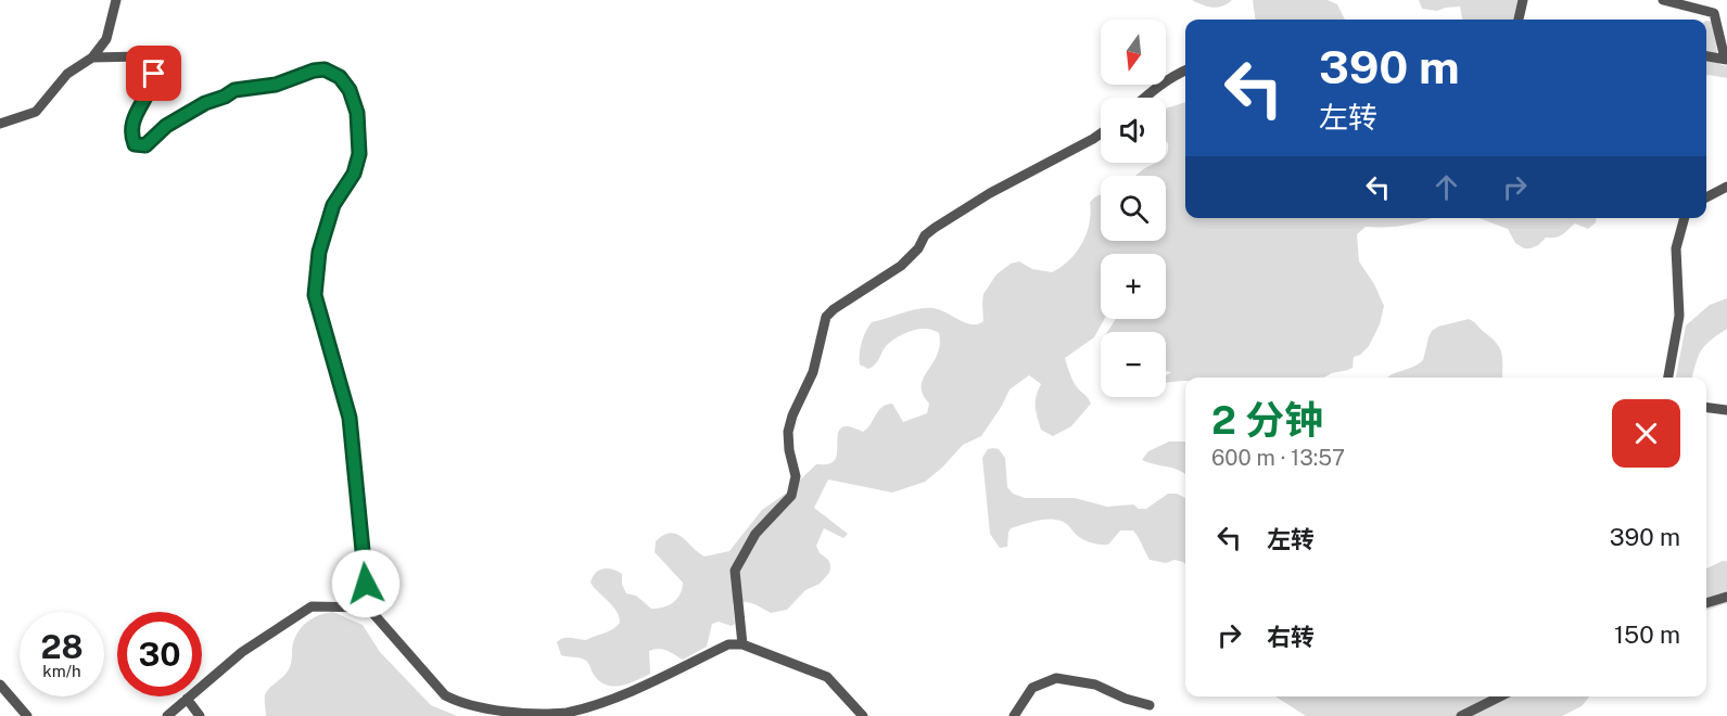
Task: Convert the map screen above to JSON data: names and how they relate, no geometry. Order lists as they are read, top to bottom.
{
  "north": "bottom",
  "page": {
    "map_buttons": ["+", "−"],
    "turn": ["390 m", "左转"],
    "heading": ["2 分钟", "600 m · 13:57"],
    "list": [
      {
        "name": "左转",
        "value": "390 m"
      },
      {
        "name": "右转",
        "value": "150 m"
      }
    ],
    "speed": "28 km/h",
    "limit": "30"
  }
}
